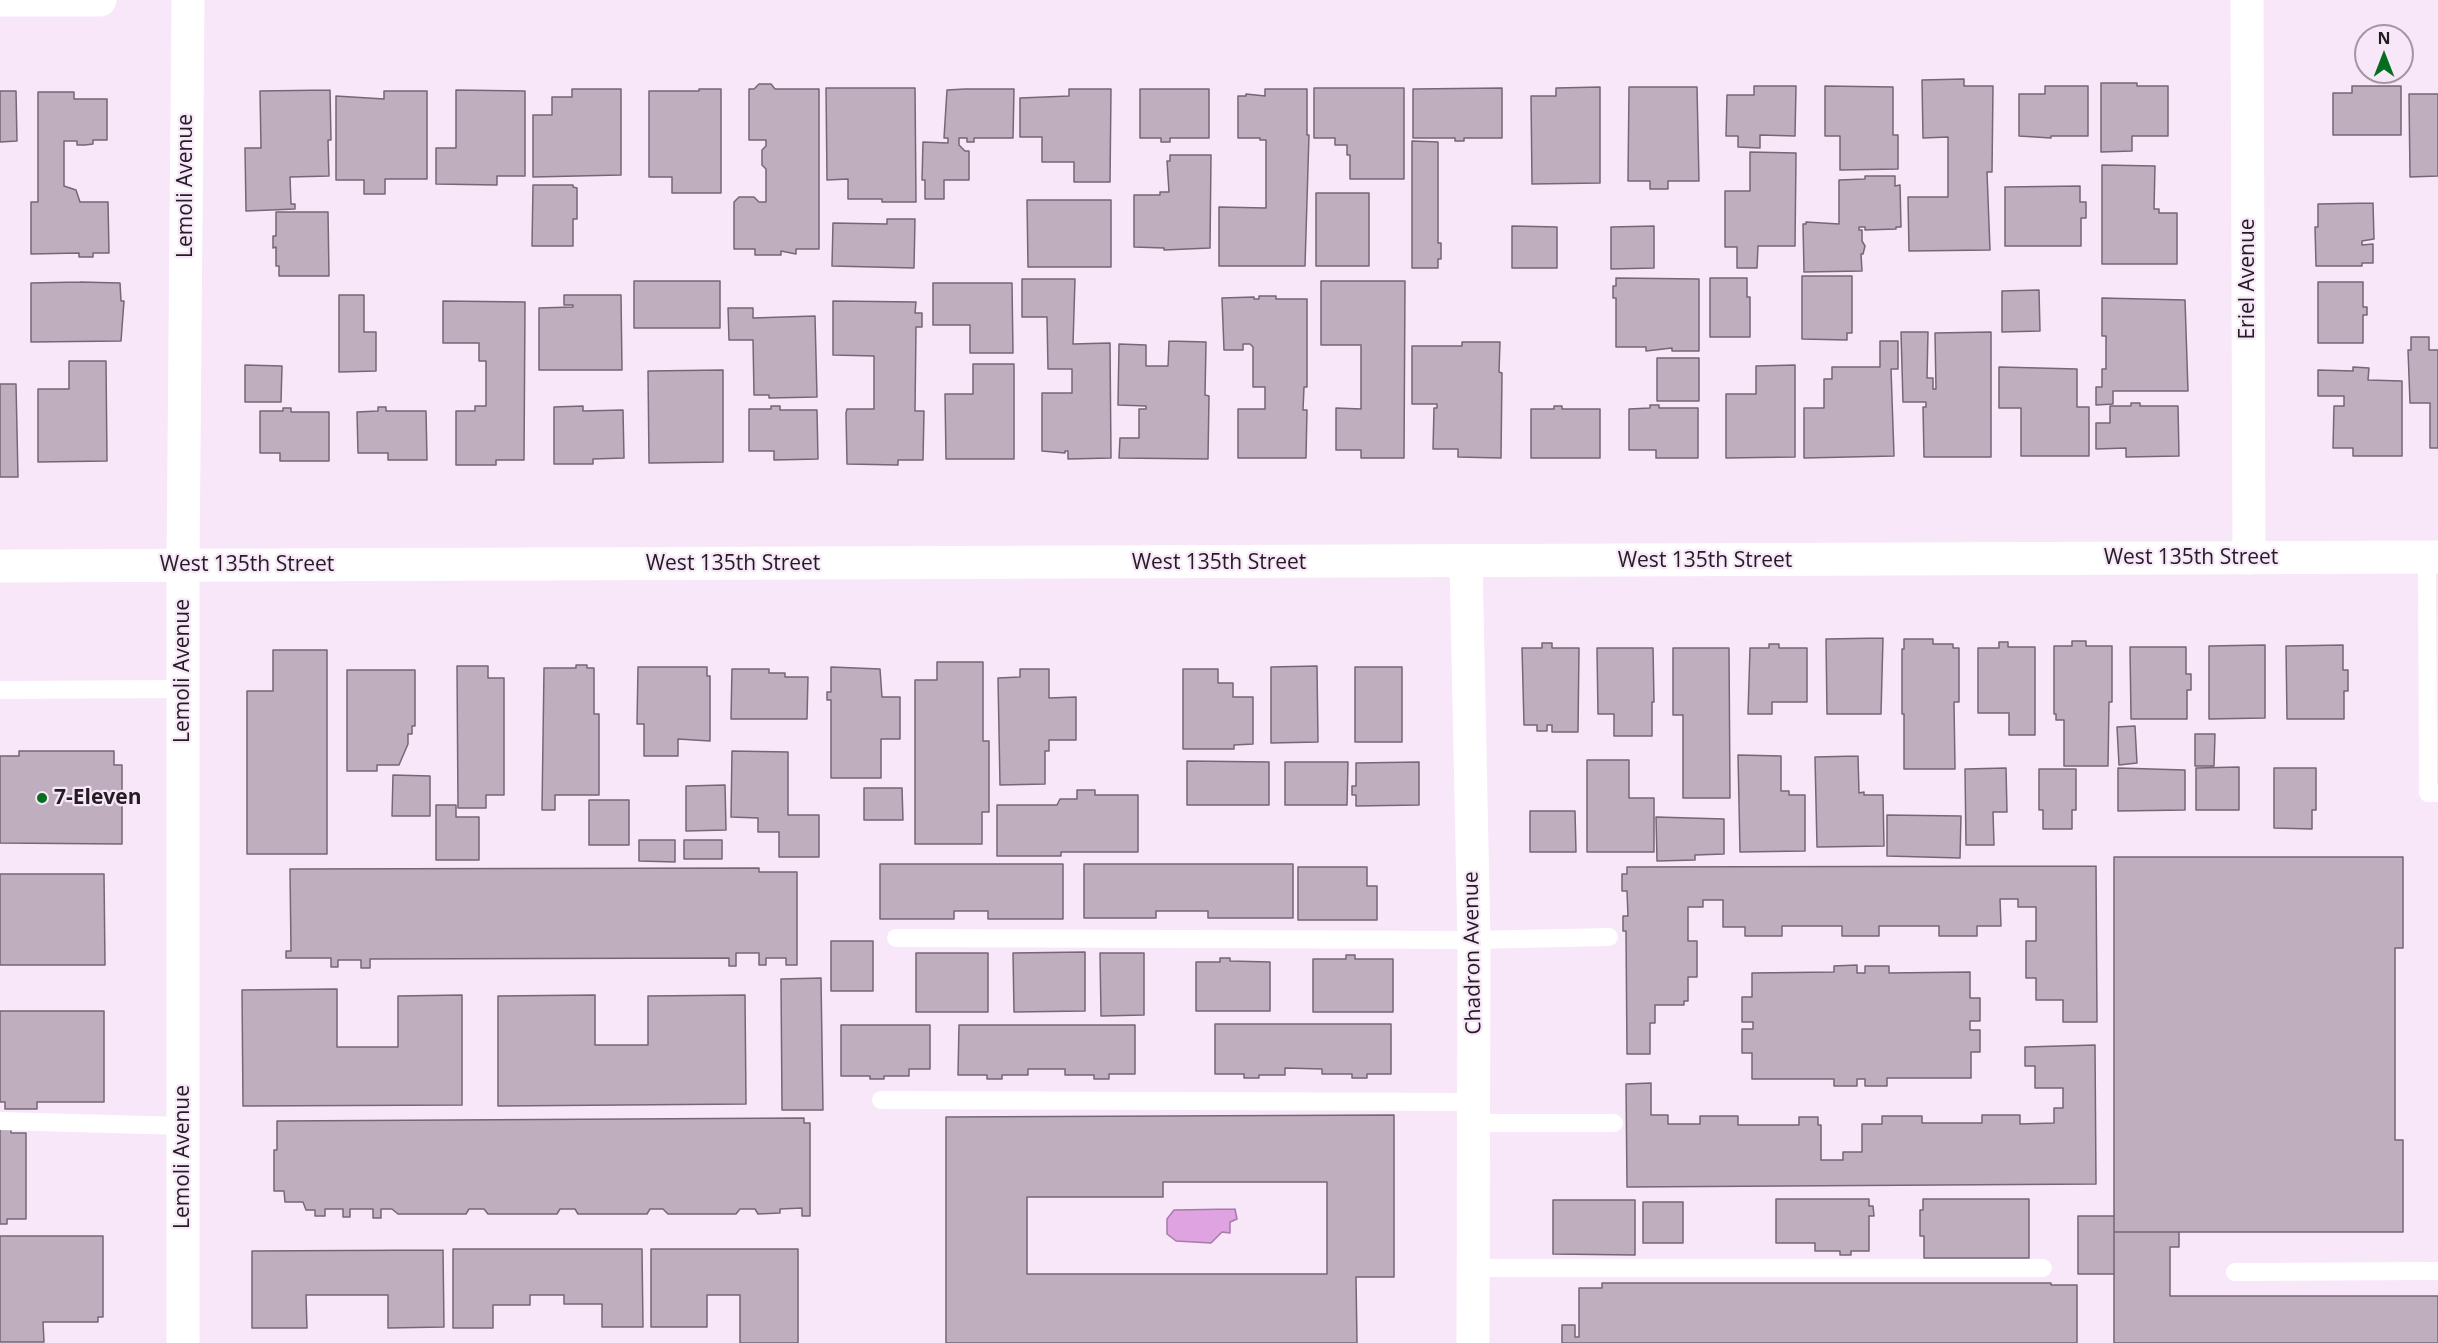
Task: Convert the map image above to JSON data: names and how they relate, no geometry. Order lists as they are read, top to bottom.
{
  "streets": {
    "street": [
      "Lemoli Avenue",
      "Eriel Avenue",
      "West 135th Street",
      "Chadron Avenue"
    ]
  },
  "crossings": [
    ["Lemoli Avenue", "West 135th Street"],
    ["Eriel Avenue", "West 135th Street"],
    ["West 135th Street", "Chadron Avenue"]
  ],
  "places": ["7-Eleven"],
  "north": "top"
}
